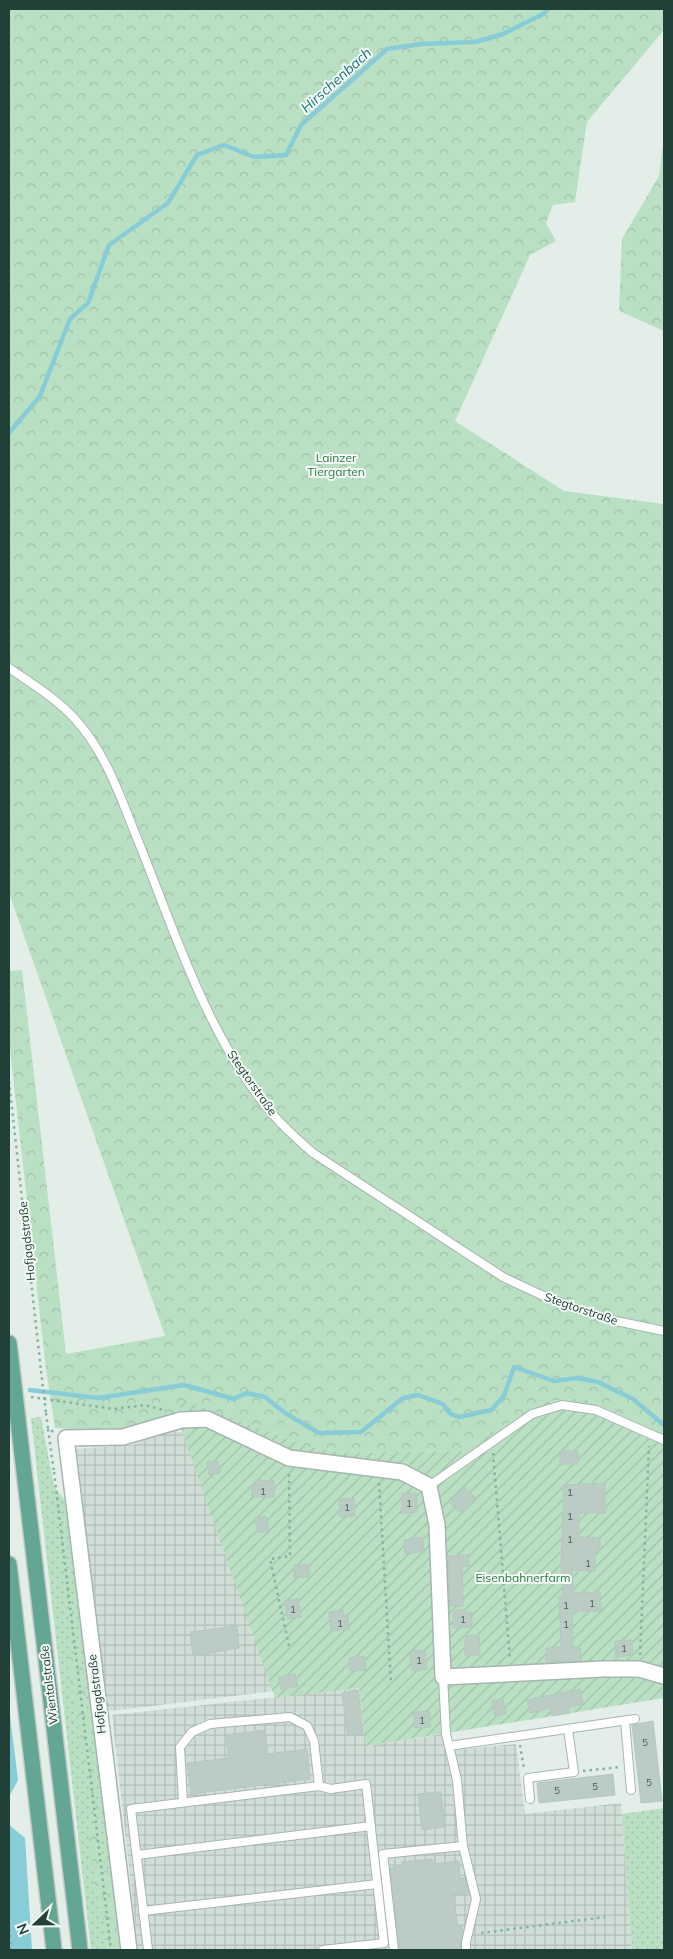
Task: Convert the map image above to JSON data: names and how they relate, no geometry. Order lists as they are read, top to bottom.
{
  "streets": {
    "main road": ["Wientalstraße"],
    "street": ["Hofjagdstraße"],
    "lane": ["Stegtorstraße"]
  },
  "water": ["Hirschenbach"],
  "parks": ["Lainzer Tiergarten", "Eisenbahnerfarm"],
  "house_numbers": [
    "1",
    "1",
    "1",
    "1",
    "1",
    "1",
    "1",
    "1",
    "1",
    "1",
    "1",
    "1",
    "1",
    "1",
    "1",
    "1",
    "5",
    "5",
    "5",
    "5"
  ],
  "north": "left"
}
